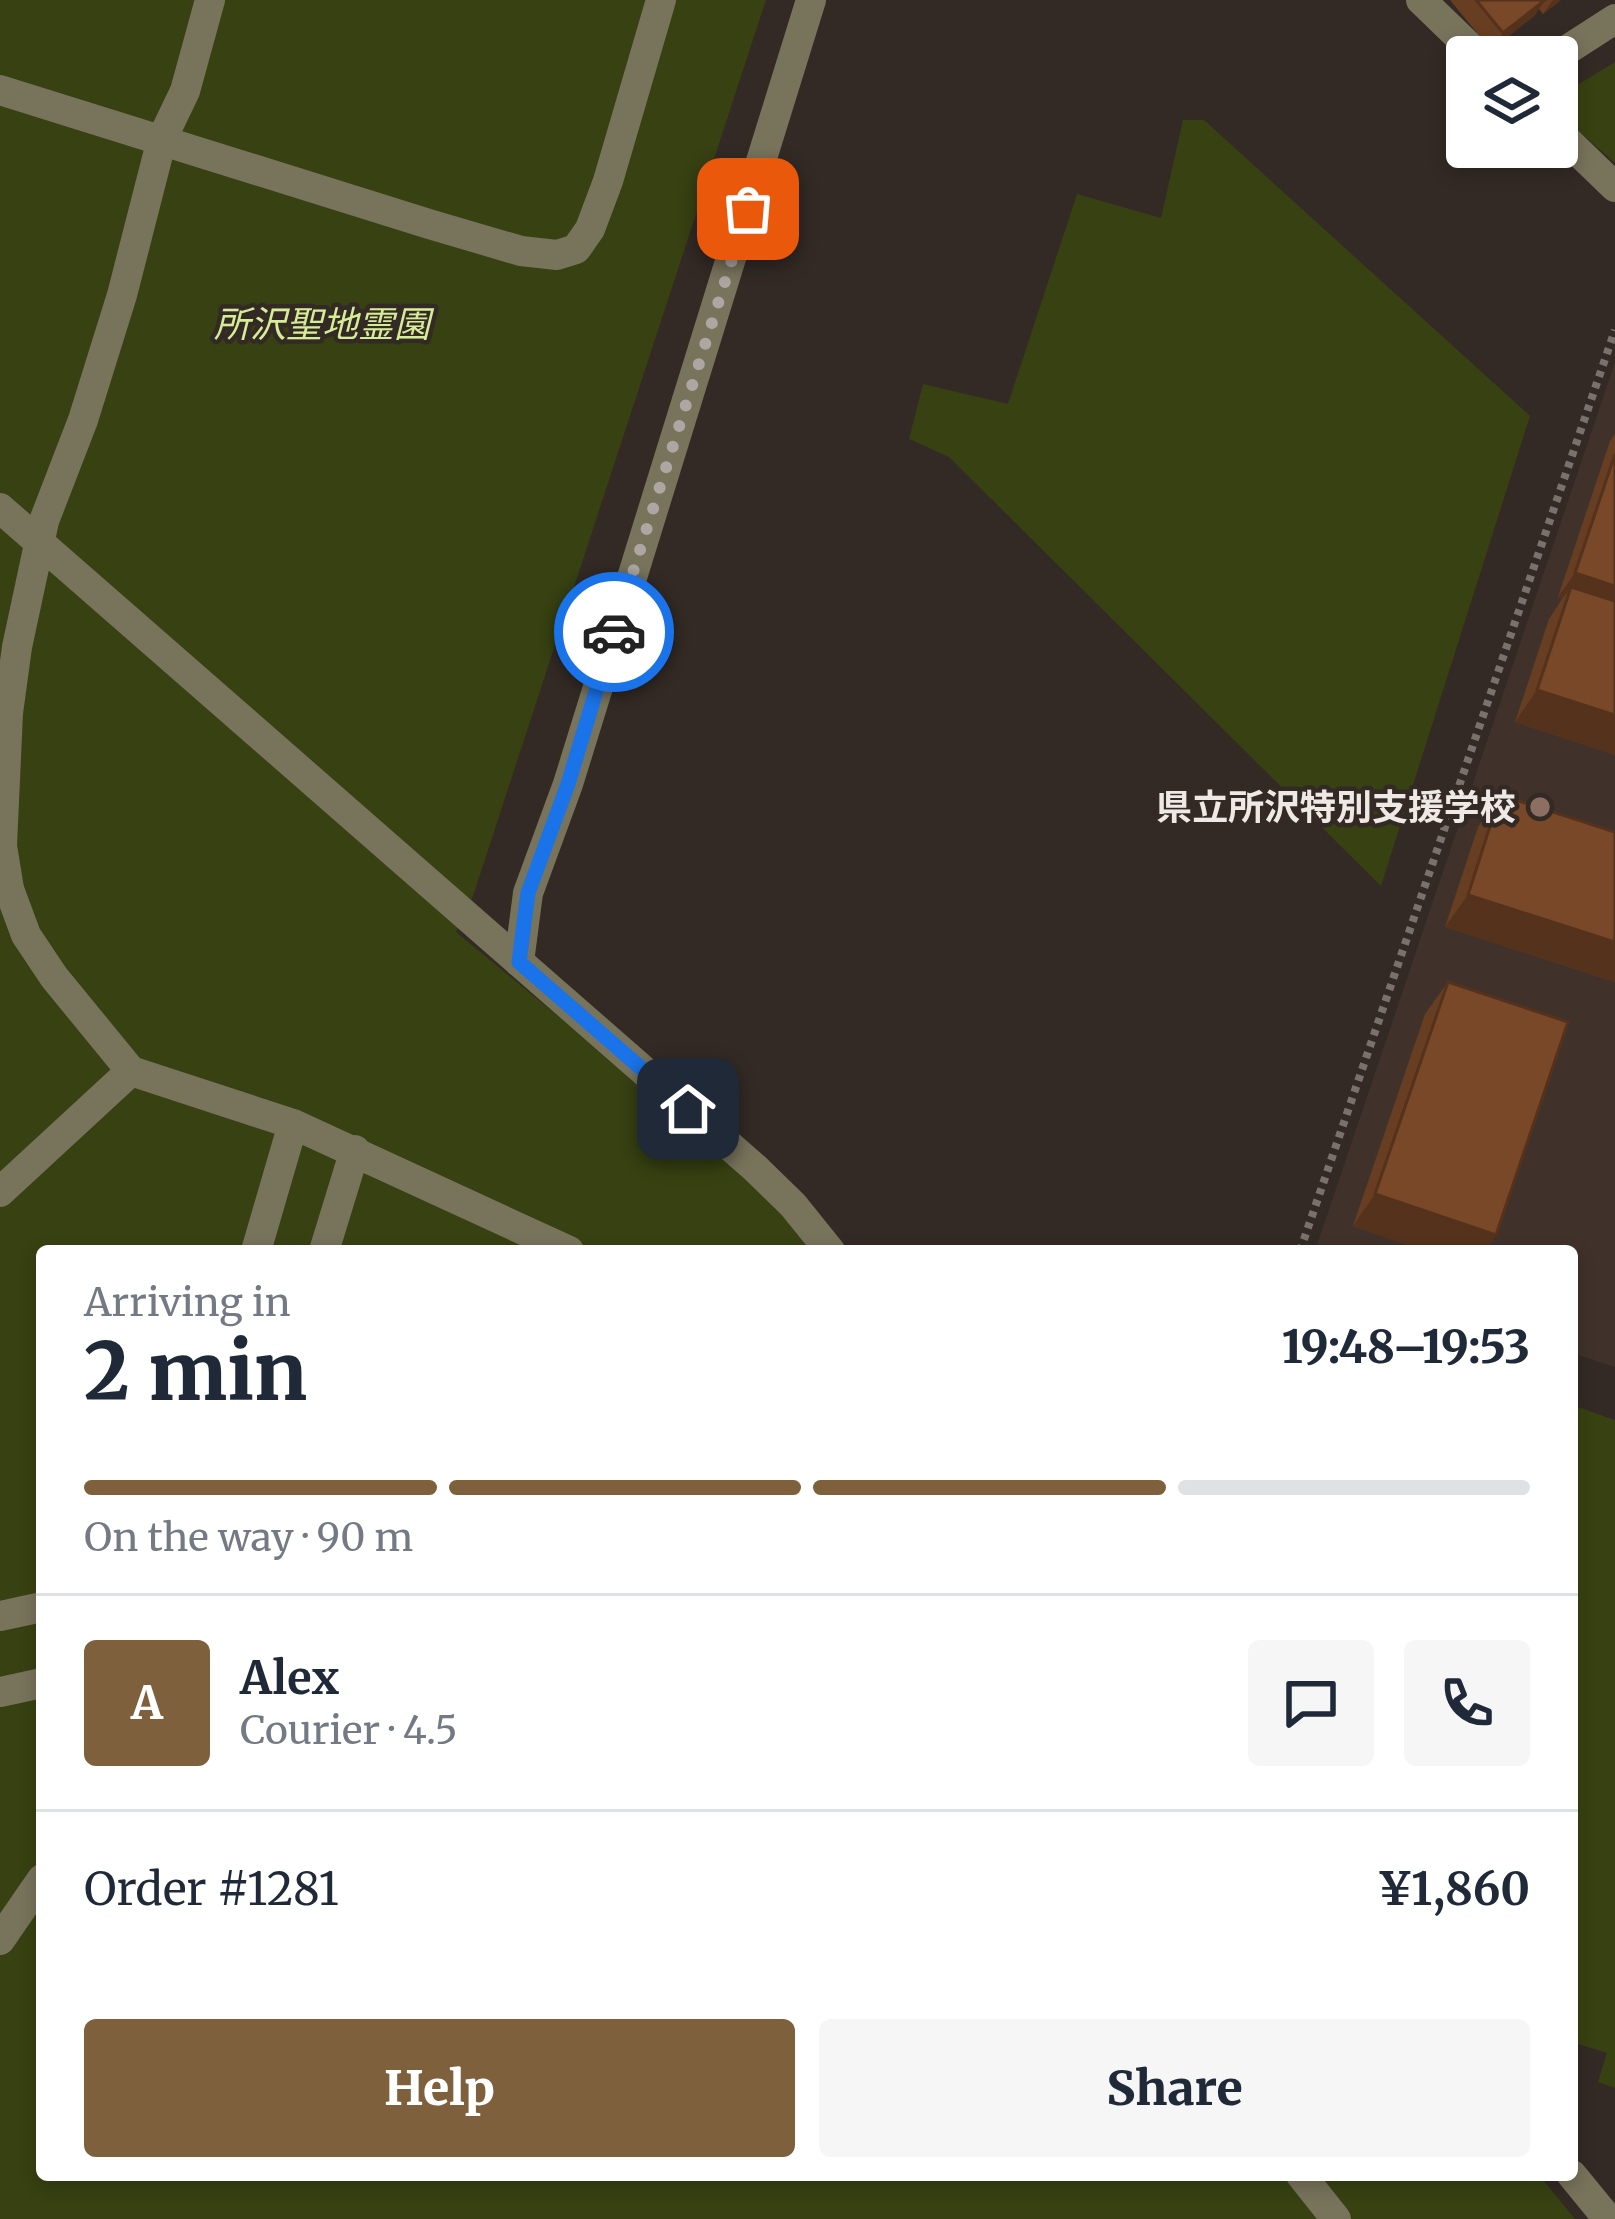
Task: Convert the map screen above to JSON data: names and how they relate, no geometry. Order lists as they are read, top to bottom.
{
  "parks": ["所沢聖地霊園"],
  "places": ["県立所沢特別支援学校"],
  "page": {
    "heading": ["2 min", "Arriving in", "19:48–19:53"],
    "panel": [
      "Alex",
      "Courier · 4.5",
      "Order #1281",
      "¥1,860"
    ],
    "bar": "On the way · 90 m",
    "round": "A",
    "buttons": ["Help", "Share"]
  }
}
